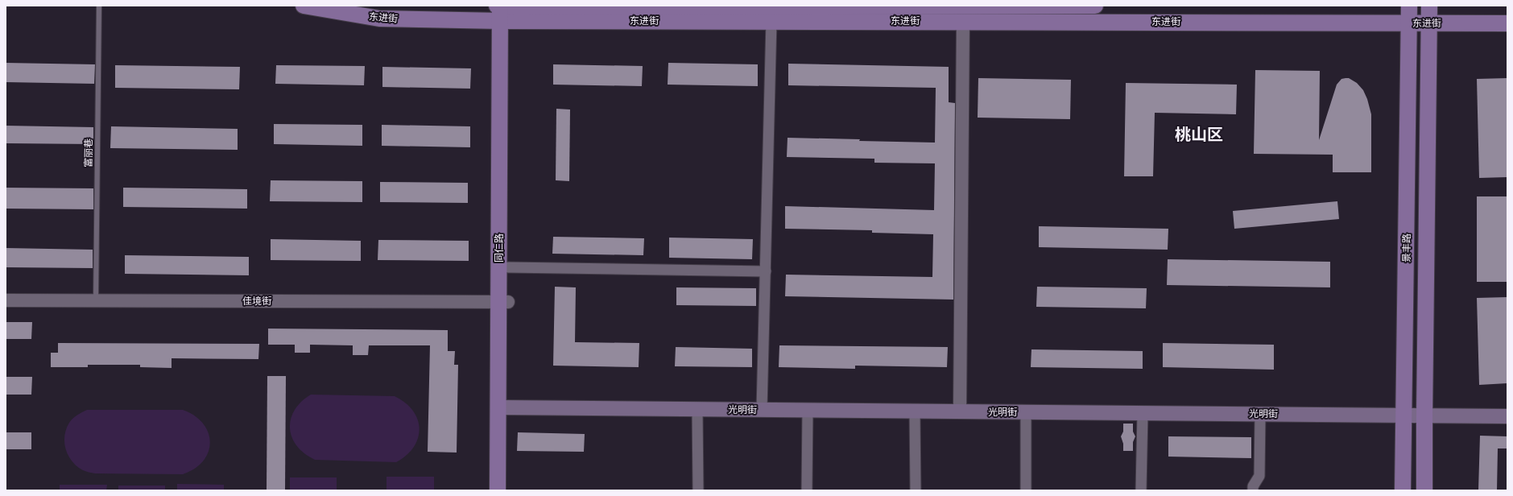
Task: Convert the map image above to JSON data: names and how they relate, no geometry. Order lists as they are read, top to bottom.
{
  "streets": {
    "main road": [
      "东进街",
      "同仁路",
      "景丰路",
      "光明街"
    ],
    "street": ["佳境街"],
    "lane": ["富丽巷"]
  },
  "crossings": [
    ["东进街", "同仁路"],
    ["东进街", "景丰路"],
    ["富丽巷", "佳境街"],
    ["同仁路", "佳境街"],
    ["同仁路", "光明街"],
    ["景丰路", "光明街"]
  ],
  "districts": ["桃山区"]
}
